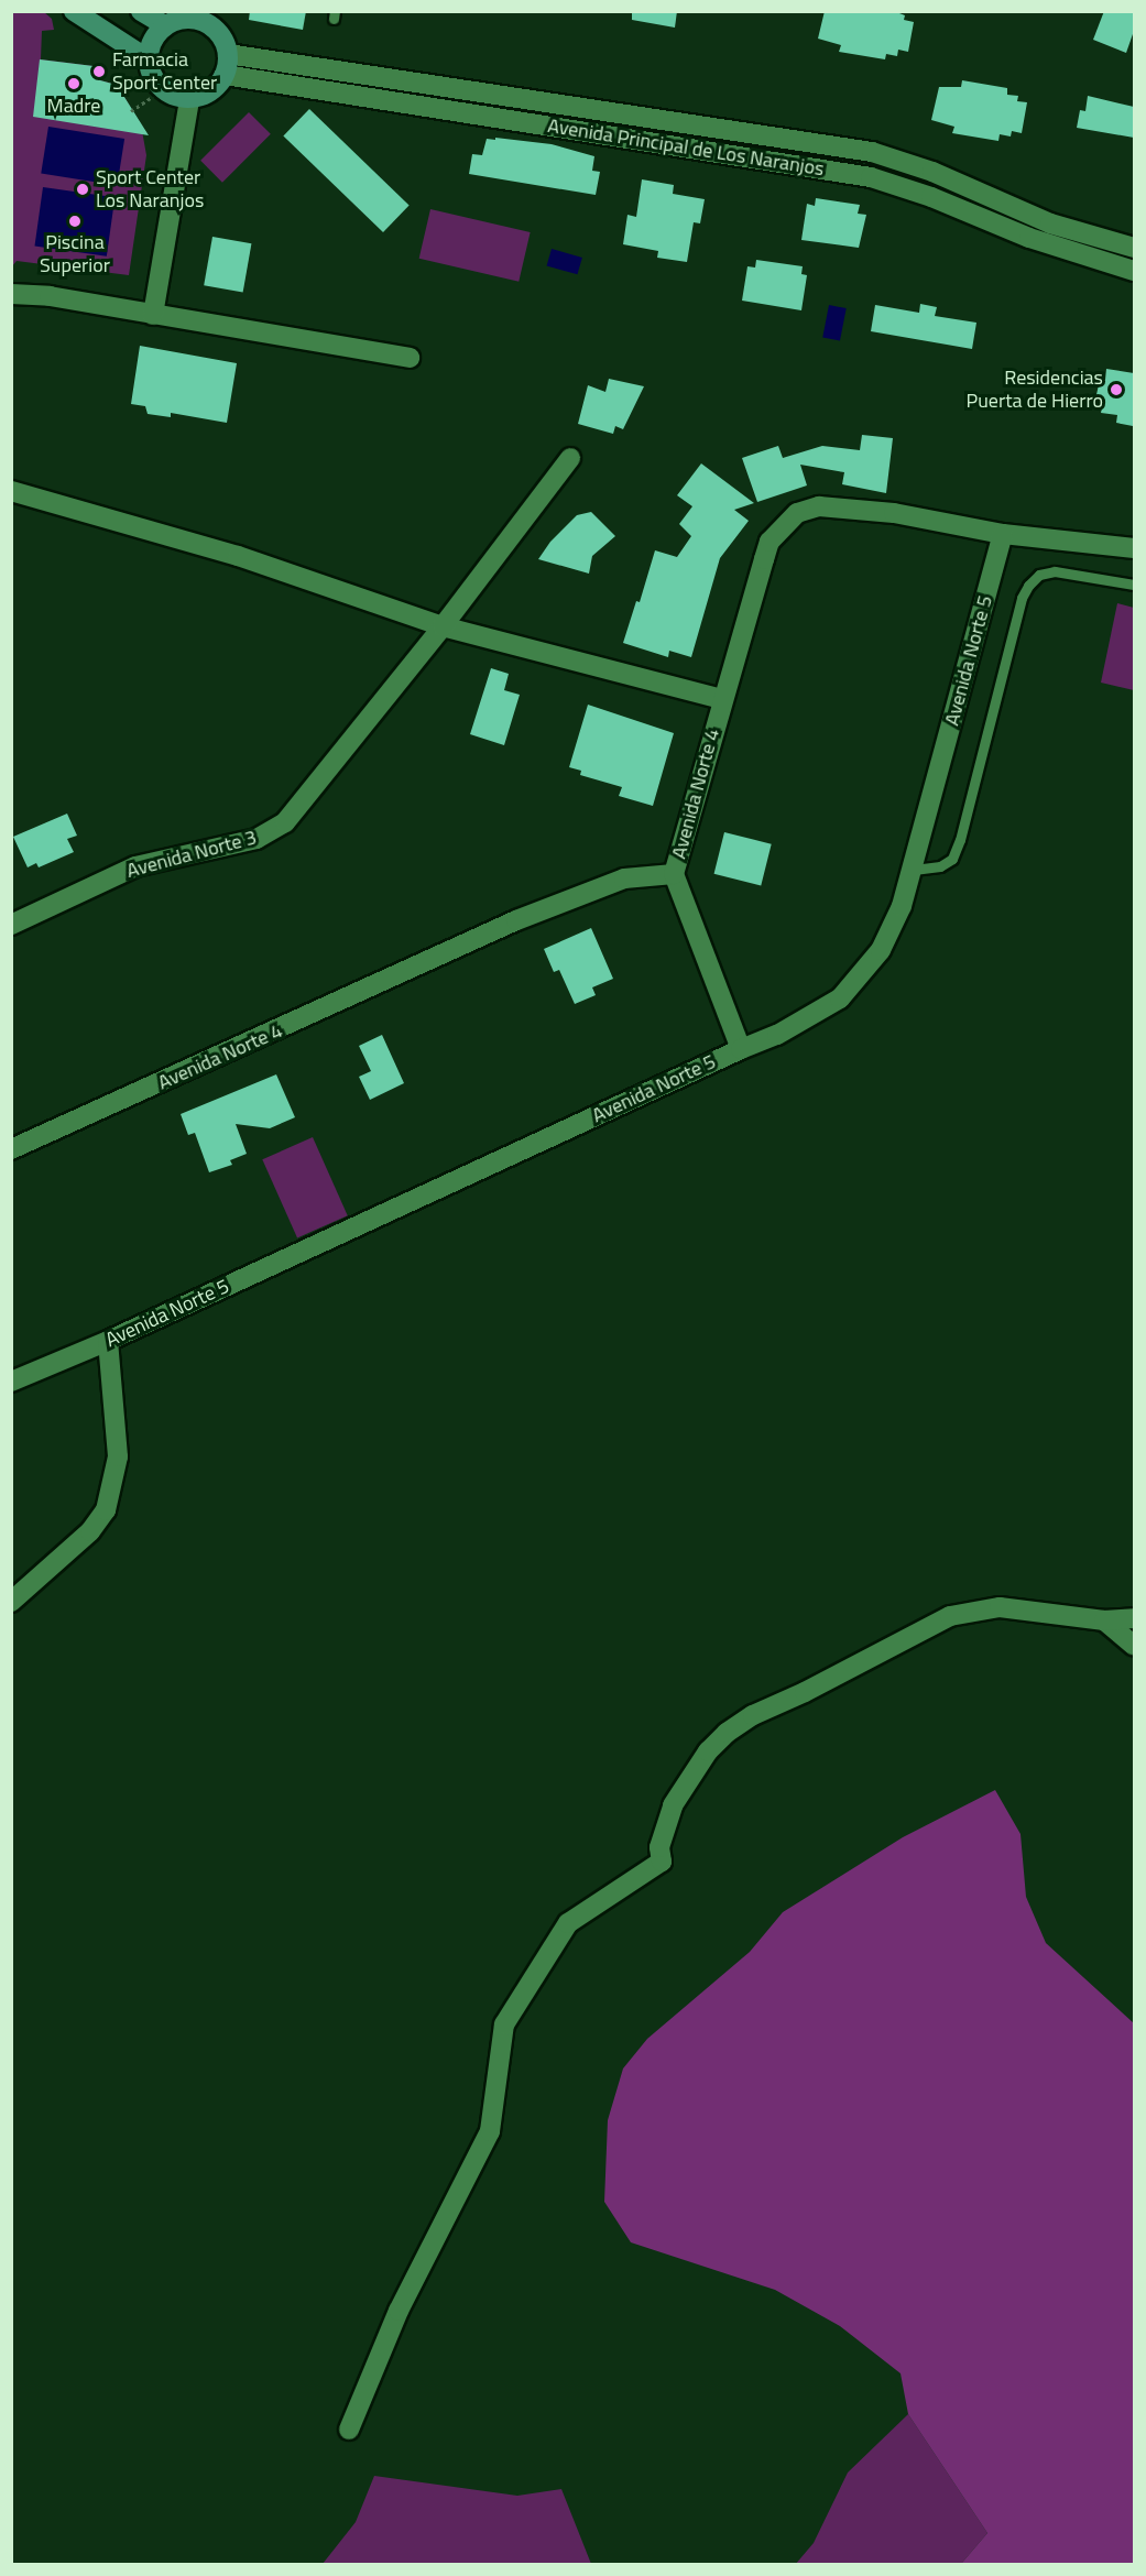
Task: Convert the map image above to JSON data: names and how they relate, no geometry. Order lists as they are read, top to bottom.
{
  "streets": {
    "street": [
      "Avenida Principal de Los Naranjos",
      "Avenida Norte 5",
      "Avenida Norte 4",
      "Avenida Norte 3"
    ]
  },
  "crossings": [
    ["Avenida Norte 5", "Avenida Norte 4"]
  ],
  "places": [
    "Farmacia Sport Center",
    "Madre",
    "Sport Center Los Naranjos",
    "Piscina Superior",
    "Residencias Puerta de Hierro"
  ]
}
